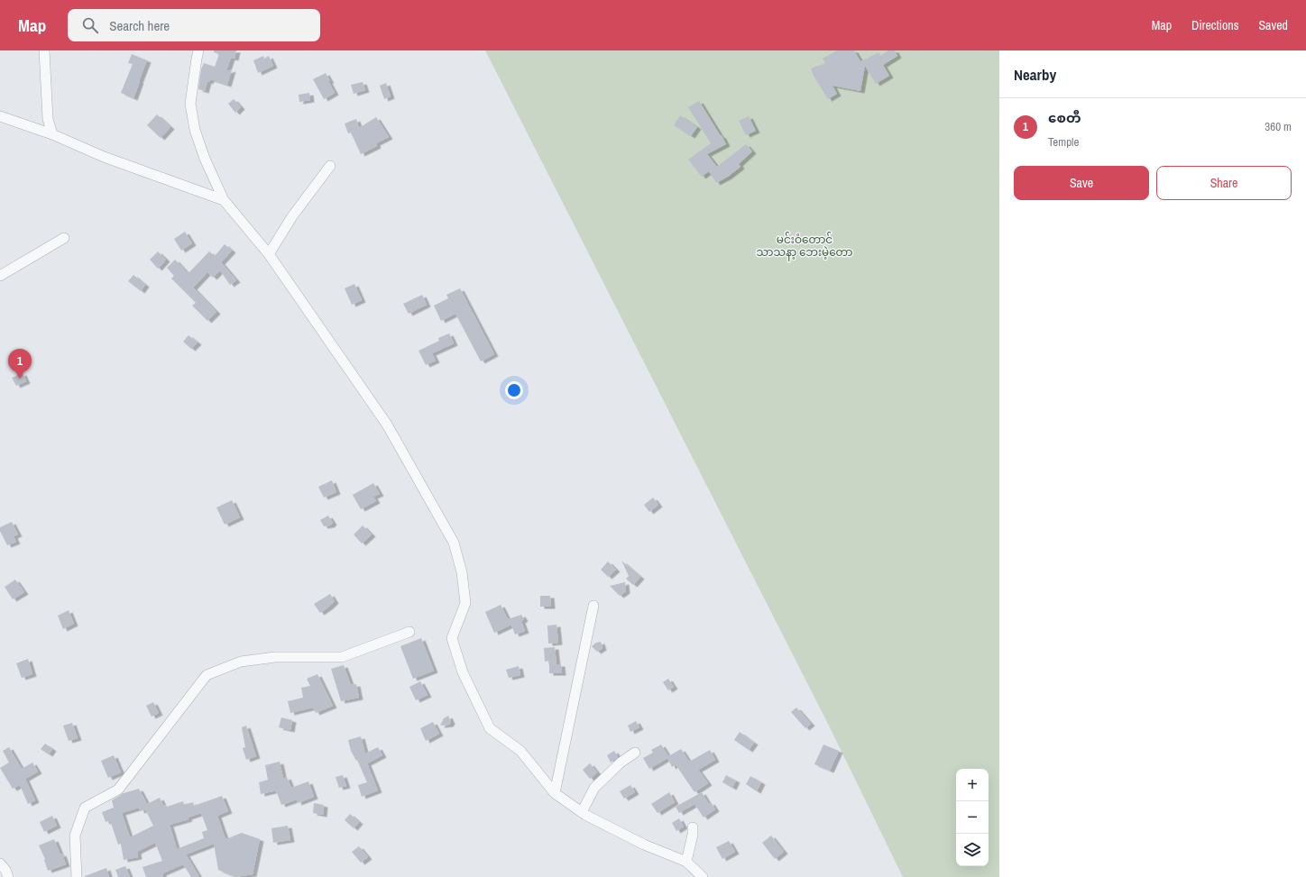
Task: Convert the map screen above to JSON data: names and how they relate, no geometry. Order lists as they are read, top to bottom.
{
  "parks": ["မင်းဝံတောင် သာသနာ့ ‌ဘေးမဲ့တော"],
  "page": {
    "header": "Map",
    "search": "Search here",
    "nav": ["Map", "Directions", "Saved"],
    "heading": "Nearby",
    "list": [
      {
        "mark": "1",
        "name": "စေတီ",
        "note": "Temple",
        "value": "360 m"
      }
    ],
    "buttons": ["Save", "Share"],
    "pins": "1",
    "map_buttons": ["+", "−"]
  }
}
